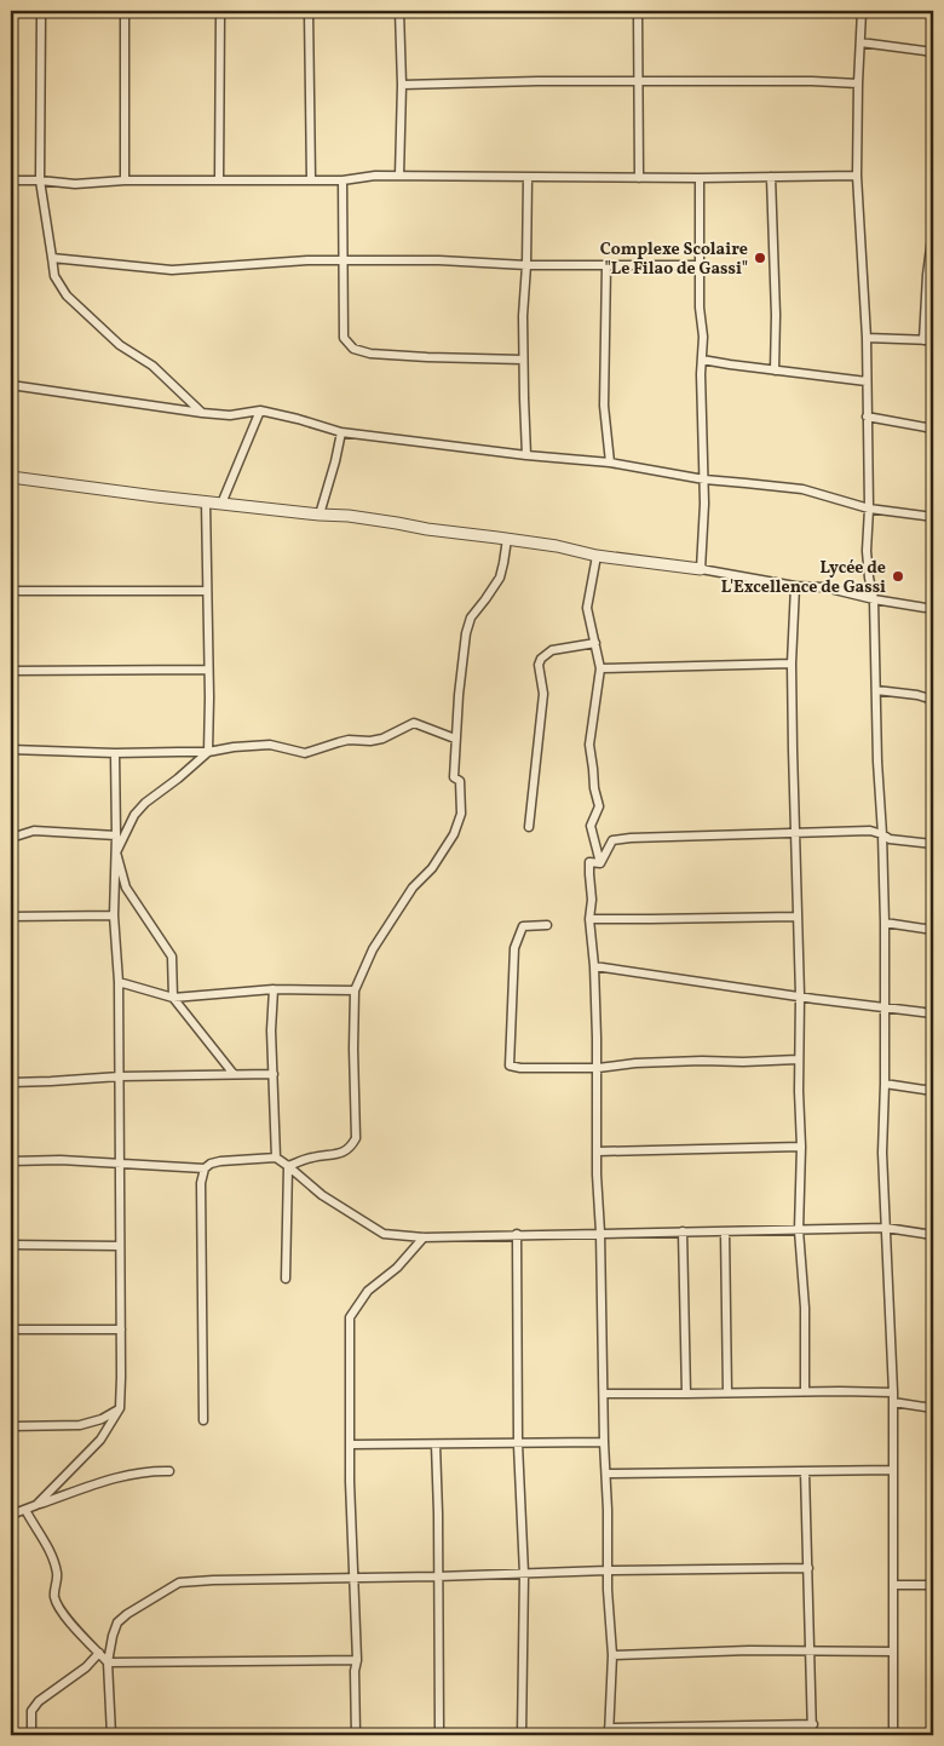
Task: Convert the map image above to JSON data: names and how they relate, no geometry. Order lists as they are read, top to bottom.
{
  "places": ["Complexe Scolaire \"Le Filao de Gassi\"", "Lycée de L'Excellence de Gassi"]
}
